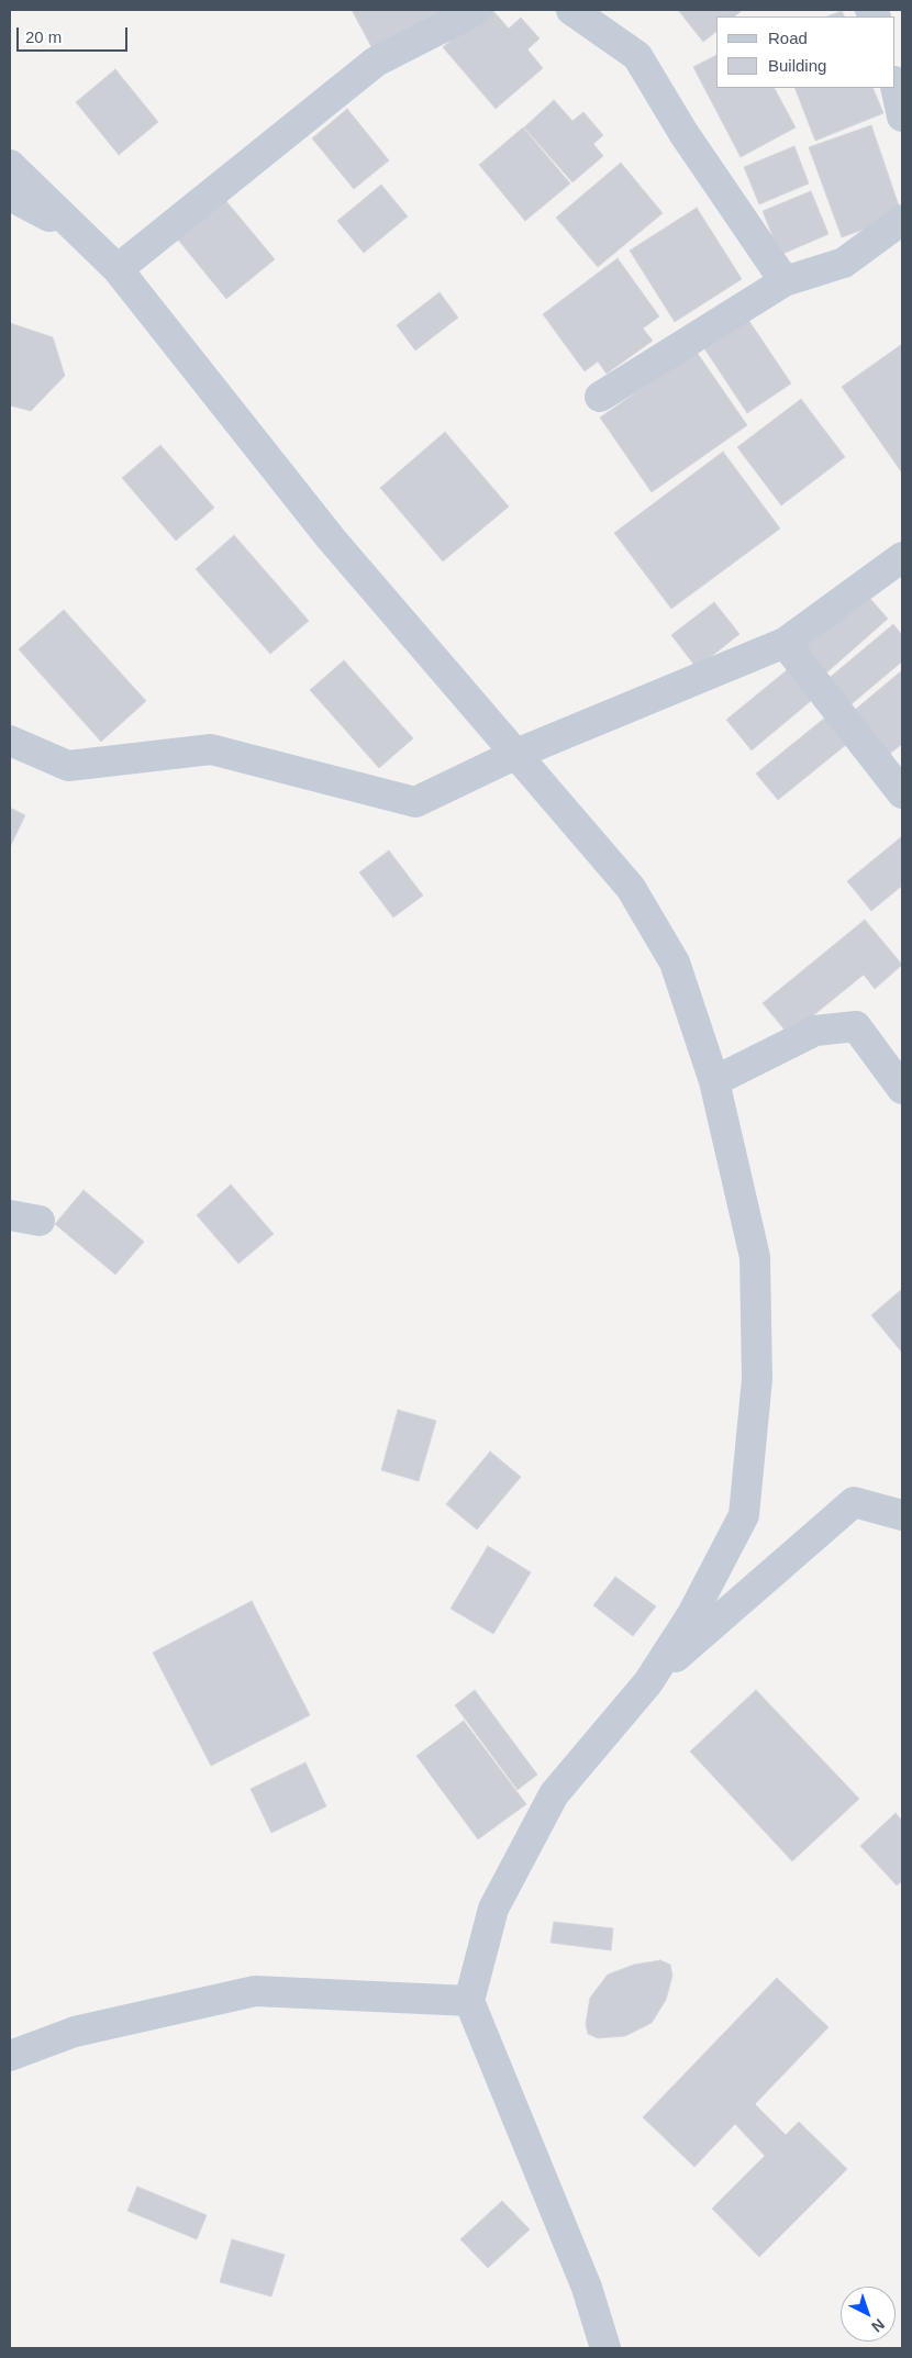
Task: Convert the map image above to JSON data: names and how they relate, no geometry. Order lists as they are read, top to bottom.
{
  "legend": ["Road", "Building"],
  "scale_bar": "20 m",
  "north": "bottom right"
}
